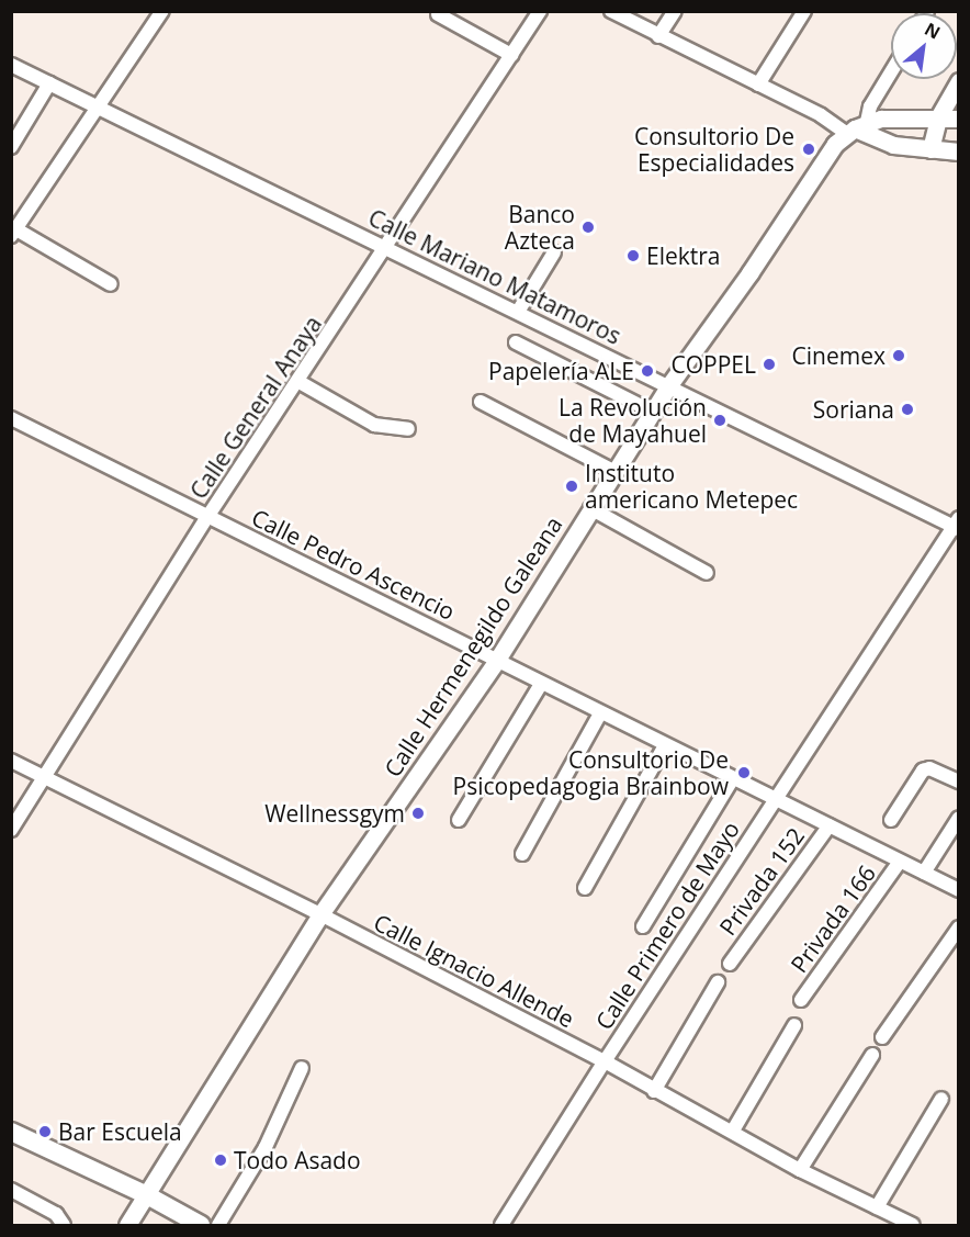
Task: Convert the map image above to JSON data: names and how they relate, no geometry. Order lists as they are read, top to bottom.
{
  "streets": {
    "street": [
      "Calle Mariano Matamoros",
      "Calle General Anaya",
      "Calle Pedro Ascencio",
      "Calle Hermenegildo Galeana",
      "Privada 152",
      "Privada 166",
      "Calle Primero de Mayo",
      "Calle Ignacio Allende"
    ]
  },
  "crossings": [
    ["Calle Mariano Matamoros", "Calle General Anaya"],
    ["Calle Mariano Matamoros", "Calle Hermenegildo Galeana"],
    ["Calle Mariano Matamoros", "Calle Primero de Mayo"],
    ["Calle General Anaya", "Calle Pedro Ascencio"],
    ["Calle General Anaya", "Calle Ignacio Allende"],
    ["Calle Pedro Ascencio", "Calle Hermenegildo Galeana"],
    ["Calle Pedro Ascencio", "Privada 152"],
    ["Calle Pedro Ascencio", "Privada 166"],
    ["Calle Pedro Ascencio", "Calle Primero de Mayo"],
    ["Calle Hermenegildo Galeana", "Calle Ignacio Allende"],
    ["Calle Primero de Mayo", "Calle Ignacio Allende"]
  ],
  "places": [
    "Consultorio De Especialidades",
    "Banco Azteca",
    "Elektra",
    "Cinemex",
    "COPPEL",
    "Papelería ALE",
    "Soriana",
    "La Revolución de Mayahuel",
    "Instituto americano Metepec",
    "Consultorio De Psicopedagogia Brainbow",
    "Wellnessgym",
    "Bar Escuela",
    "Todo Asado"
  ],
  "north": "top right"
}
